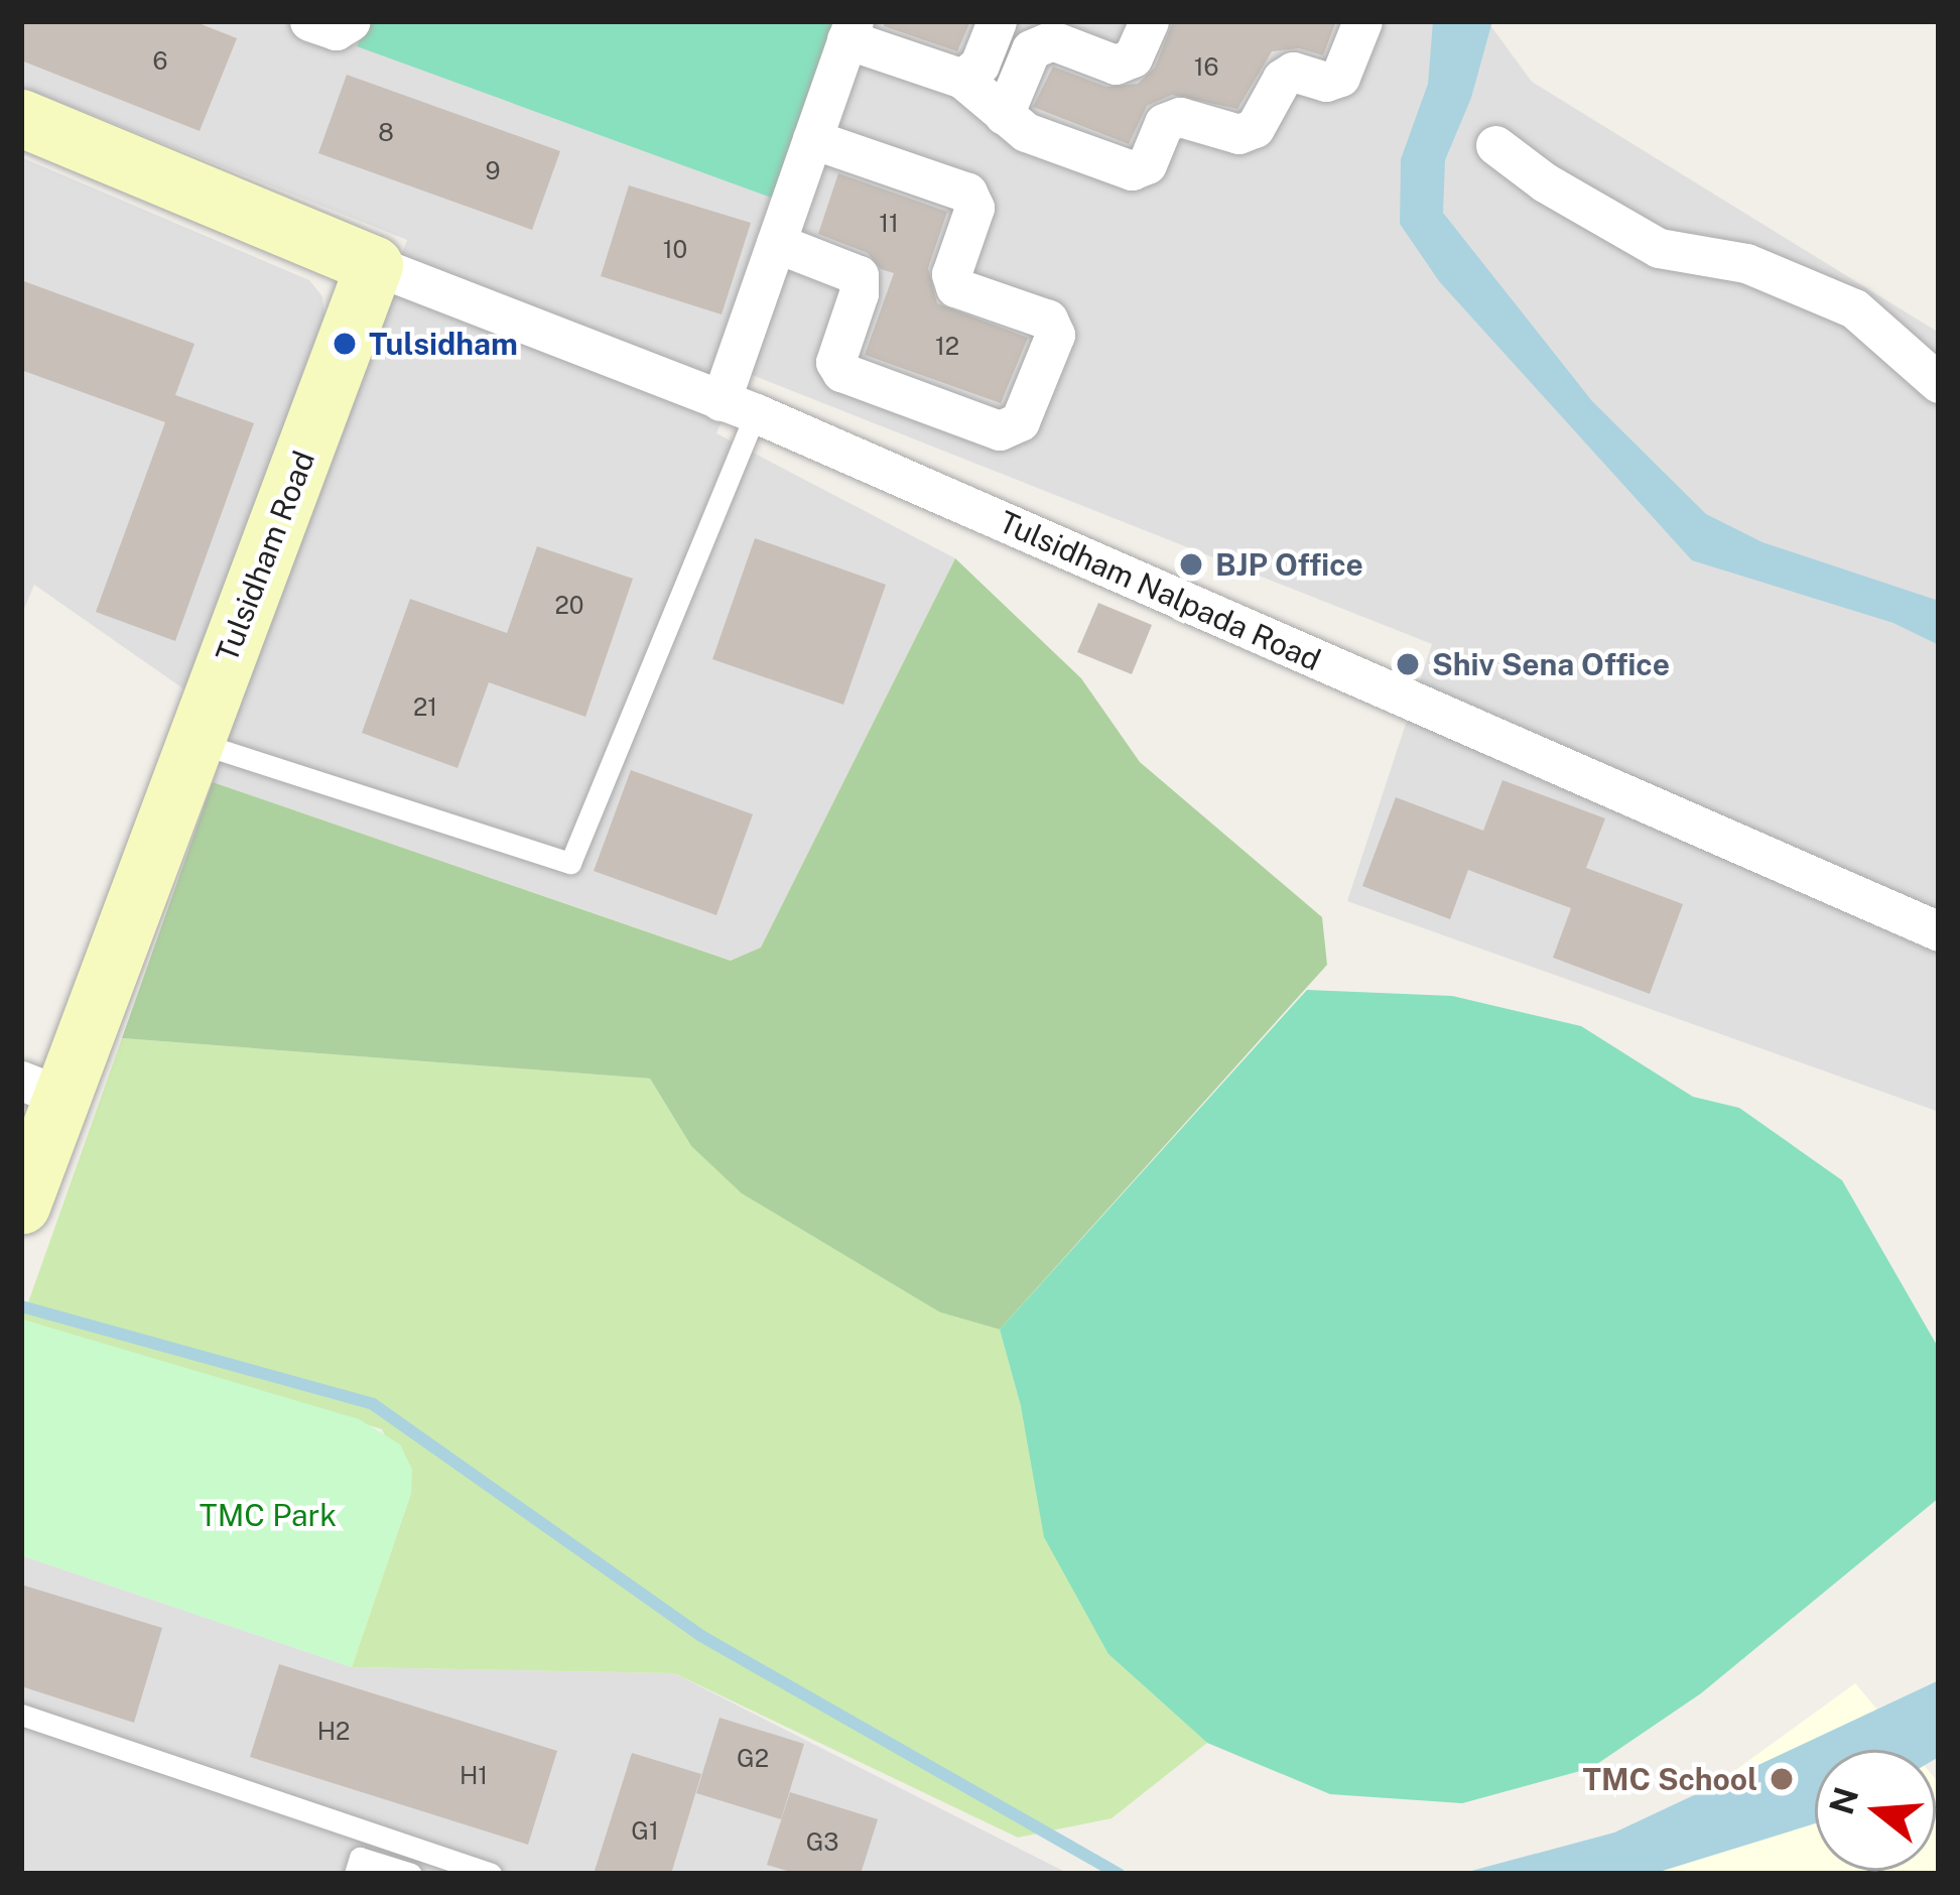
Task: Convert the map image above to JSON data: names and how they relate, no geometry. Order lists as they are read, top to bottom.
{
  "streets": {
    "street": ["Tulsidham Road", "Tulsidham Nalpada Road"]
  },
  "crossings": [
    ["Tulsidham Road", "Tulsidham Nalpada Road"]
  ],
  "parks": ["TMC Park"],
  "places": [
    "Tulsidham",
    "BJP Office",
    "Shiv Sena Office",
    "TMC School"
  ],
  "house_numbers": [
    "6",
    "16",
    "8",
    "9",
    "11",
    "10",
    "12",
    "20",
    "21",
    "H2",
    "G2",
    "H1",
    "G1",
    "G3"
  ],
  "north": "left"
}
